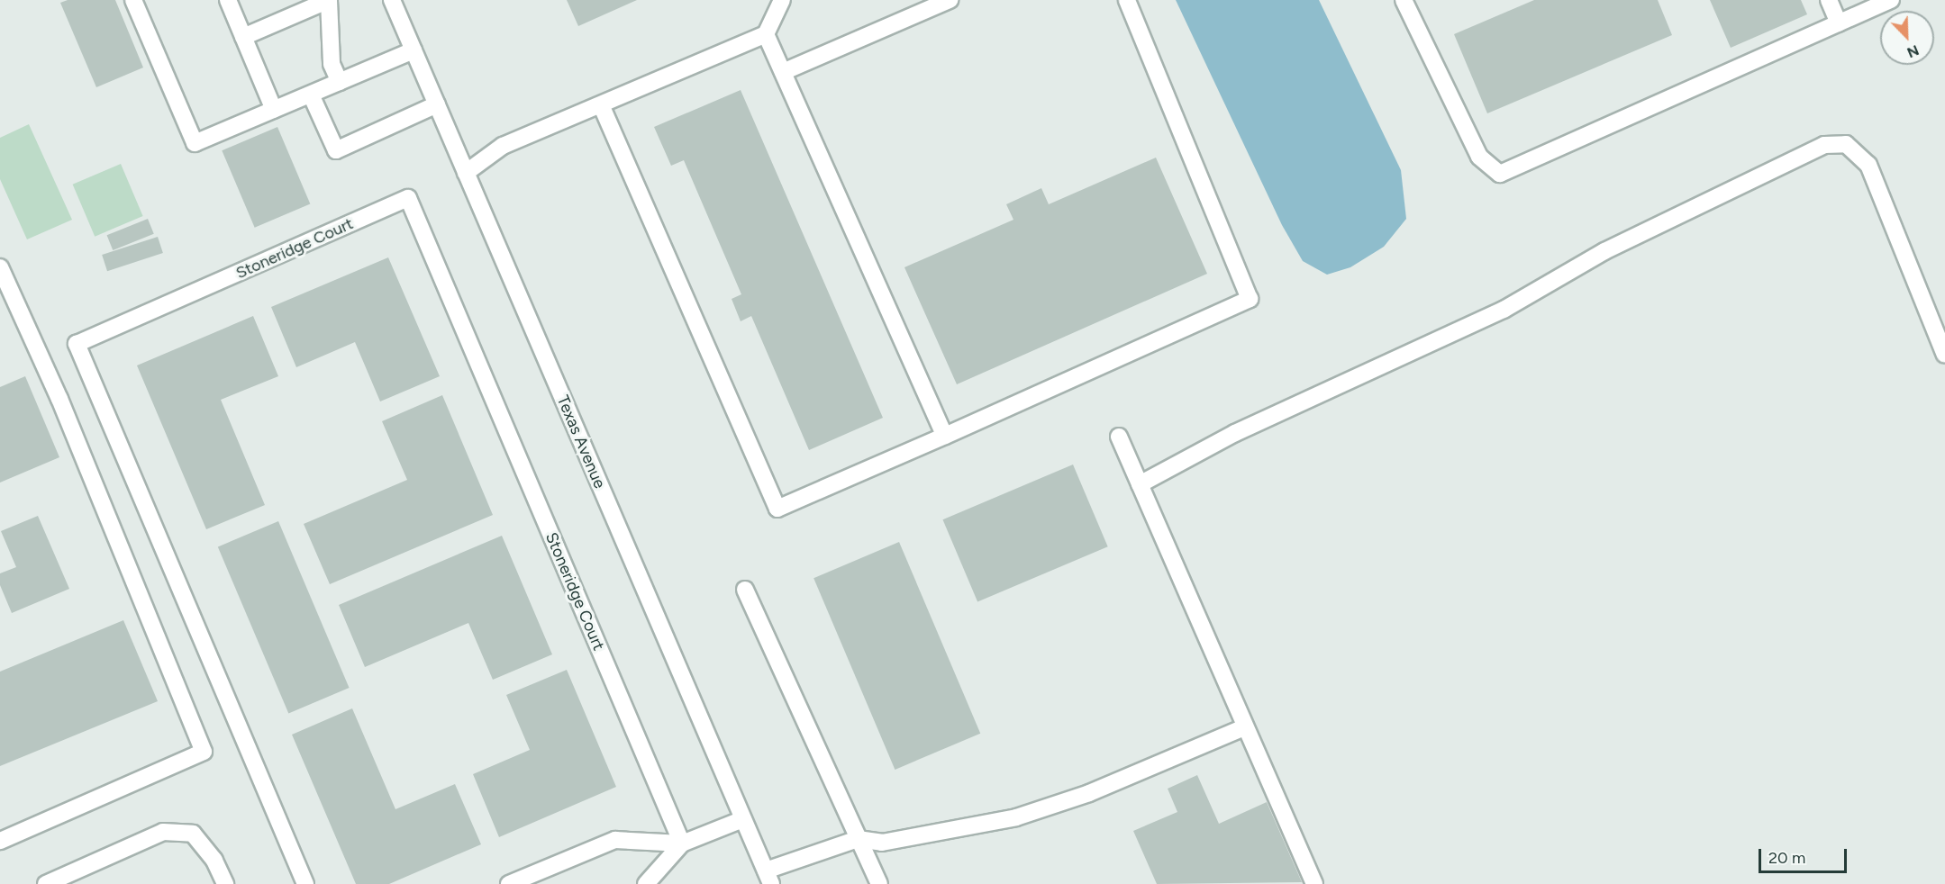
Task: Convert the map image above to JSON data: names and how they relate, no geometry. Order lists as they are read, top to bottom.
{
  "streets": {
    "street": ["Stoneridge Court", "Texas Avenue"]
  },
  "scale_bar": "20 m",
  "north": "bottom right"
}
